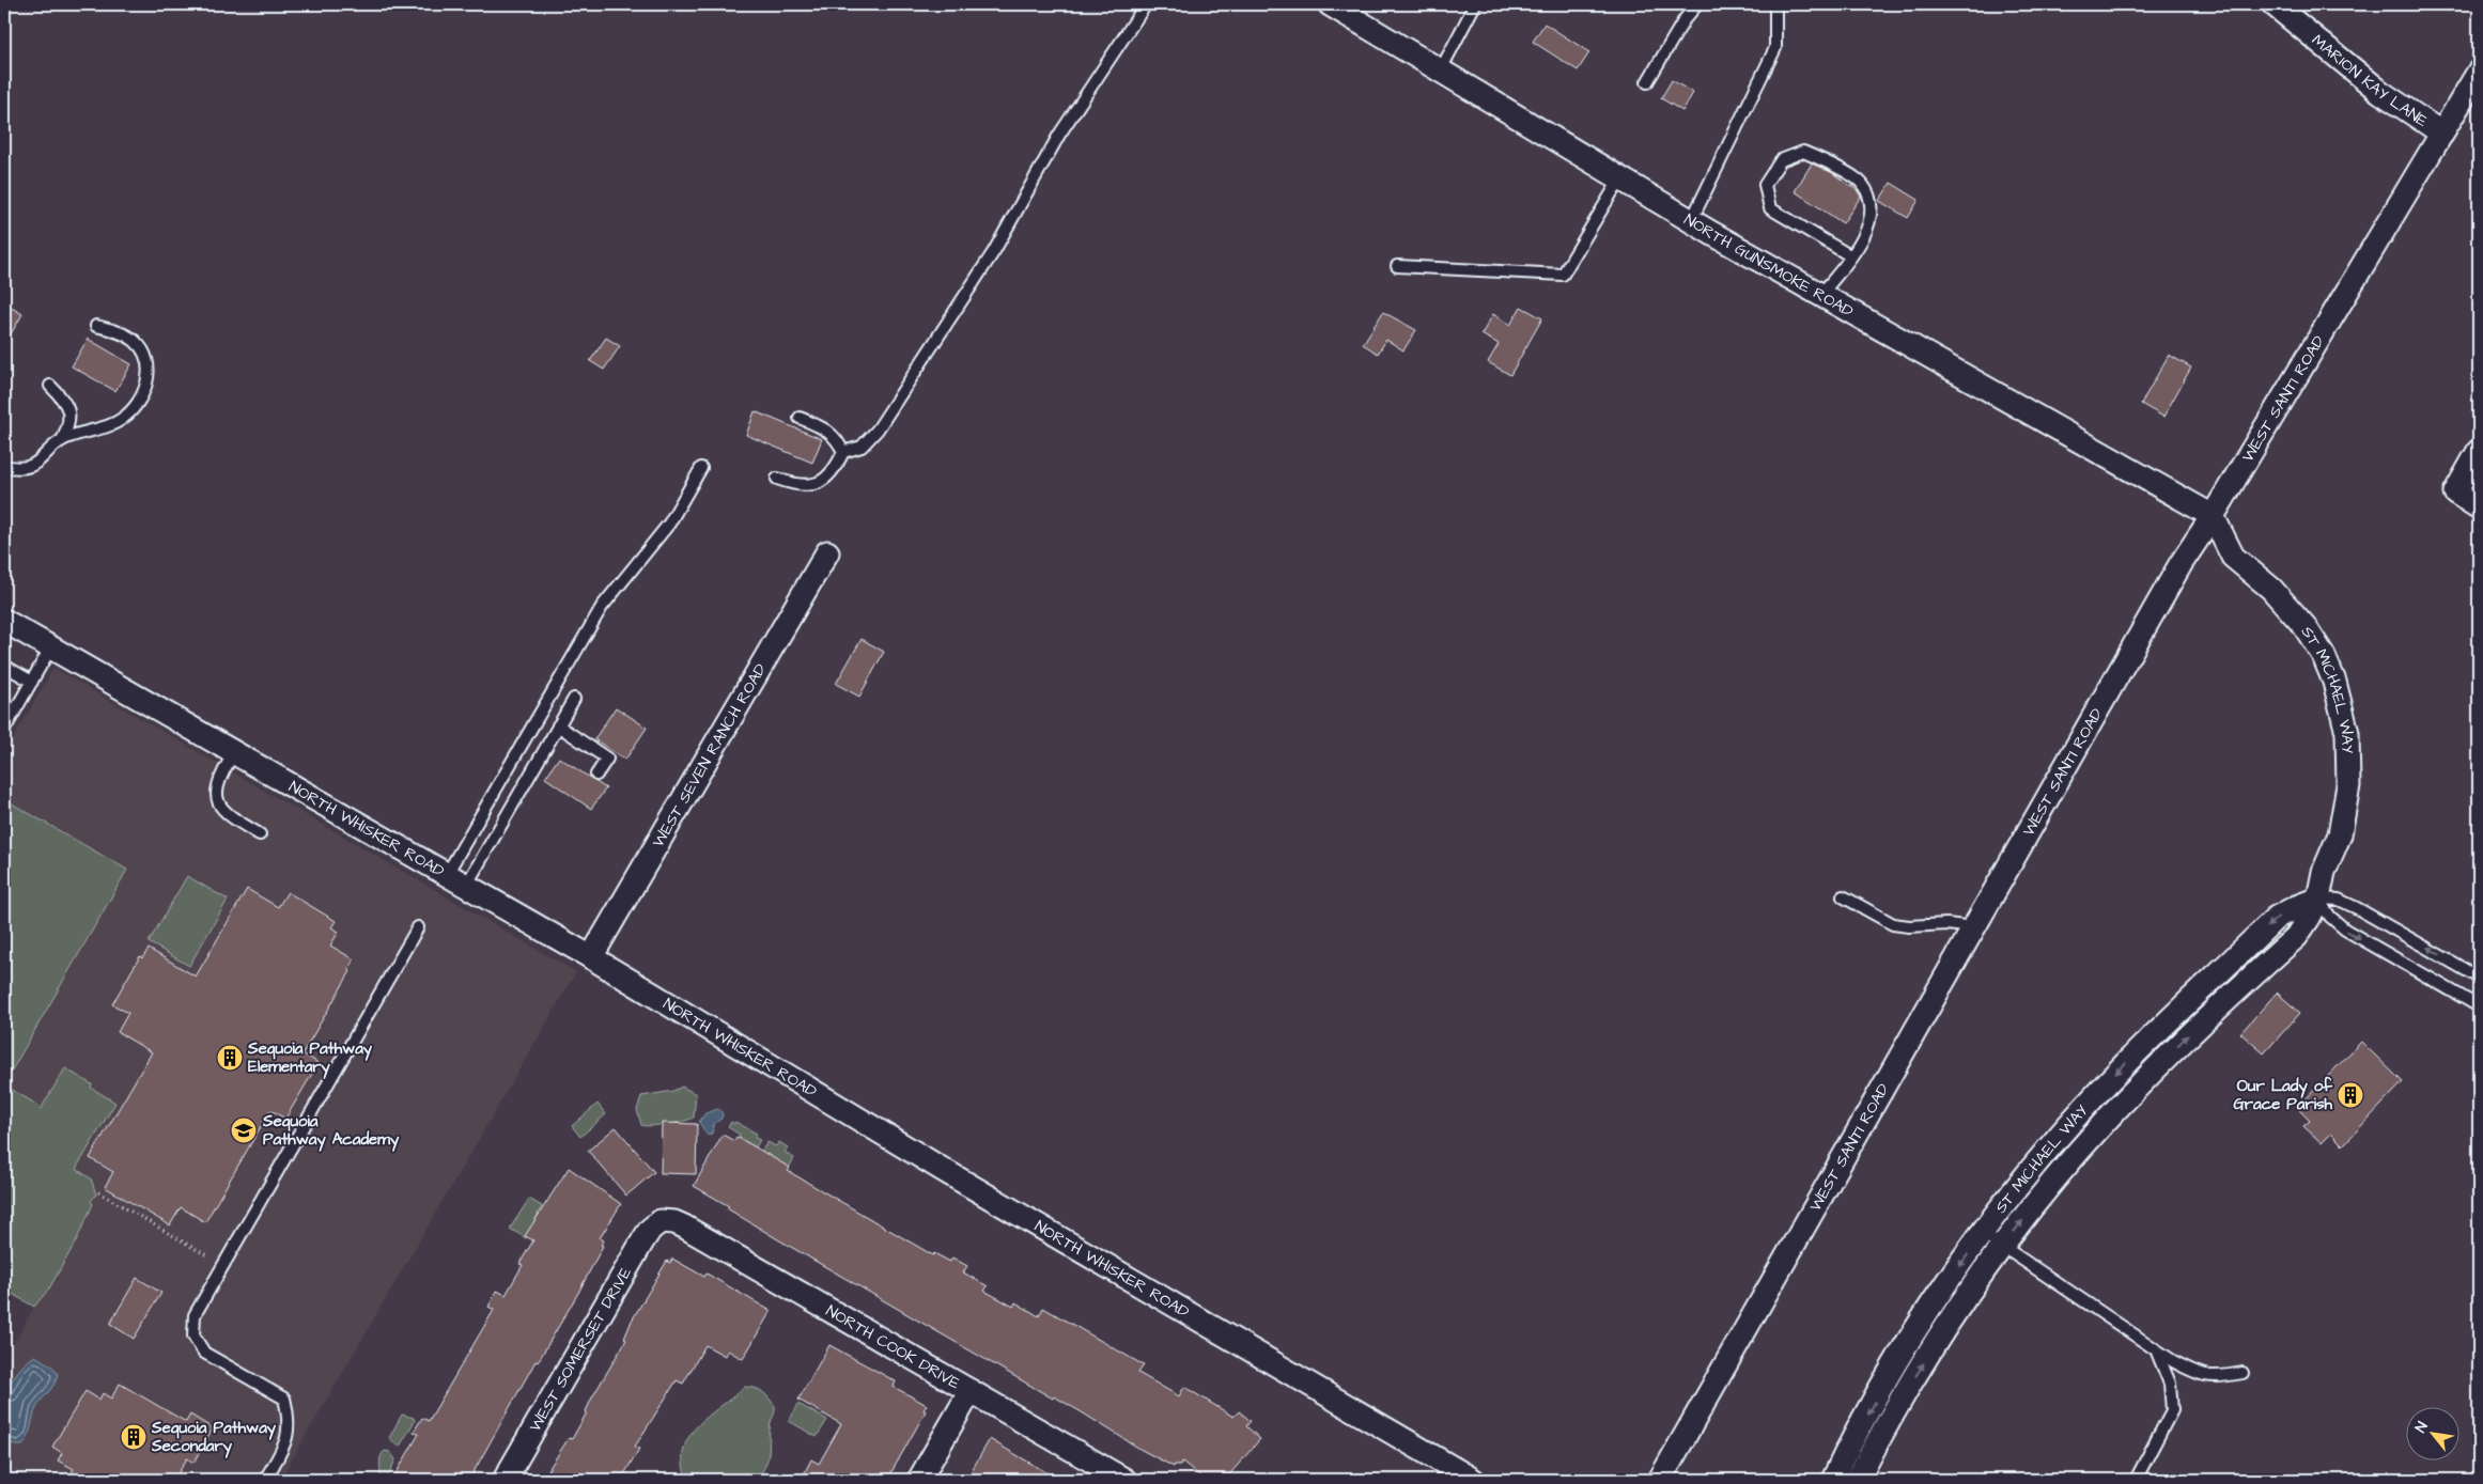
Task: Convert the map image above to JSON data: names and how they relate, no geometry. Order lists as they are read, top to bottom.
{
  "streets": {
    "street": [
      "MARION KAY LANE",
      "NORTH GUNSMOKE ROAD",
      "WEST SANTI ROAD",
      "ST MICHAEL WAY",
      "WEST SEVEN RANCH ROAD",
      "NORTH WHISKER ROAD",
      "NORTH COOK DRIVE",
      "WEST SOMERSET DRIVE"
    ]
  },
  "crossings": [
    ["MARION KAY LANE", "WEST SANTI ROAD"],
    ["NORTH GUNSMOKE ROAD", "WEST SANTI ROAD"],
    ["NORTH GUNSMOKE ROAD", "ST MICHAEL WAY"],
    ["WEST SANTI ROAD", "ST MICHAEL WAY"],
    ["WEST SEVEN RANCH ROAD", "NORTH WHISKER ROAD"],
    ["NORTH COOK DRIVE", "WEST SOMERSET DRIVE"]
  ],
  "places": {
    "building": ["Sequoia Pathway Elementary", "Our Lady of Grace Parish", "Sequoia Pathway Secondary"],
    "school or university": ["Sequoia Pathway Academy"]
  },
  "north": "top left"
}
